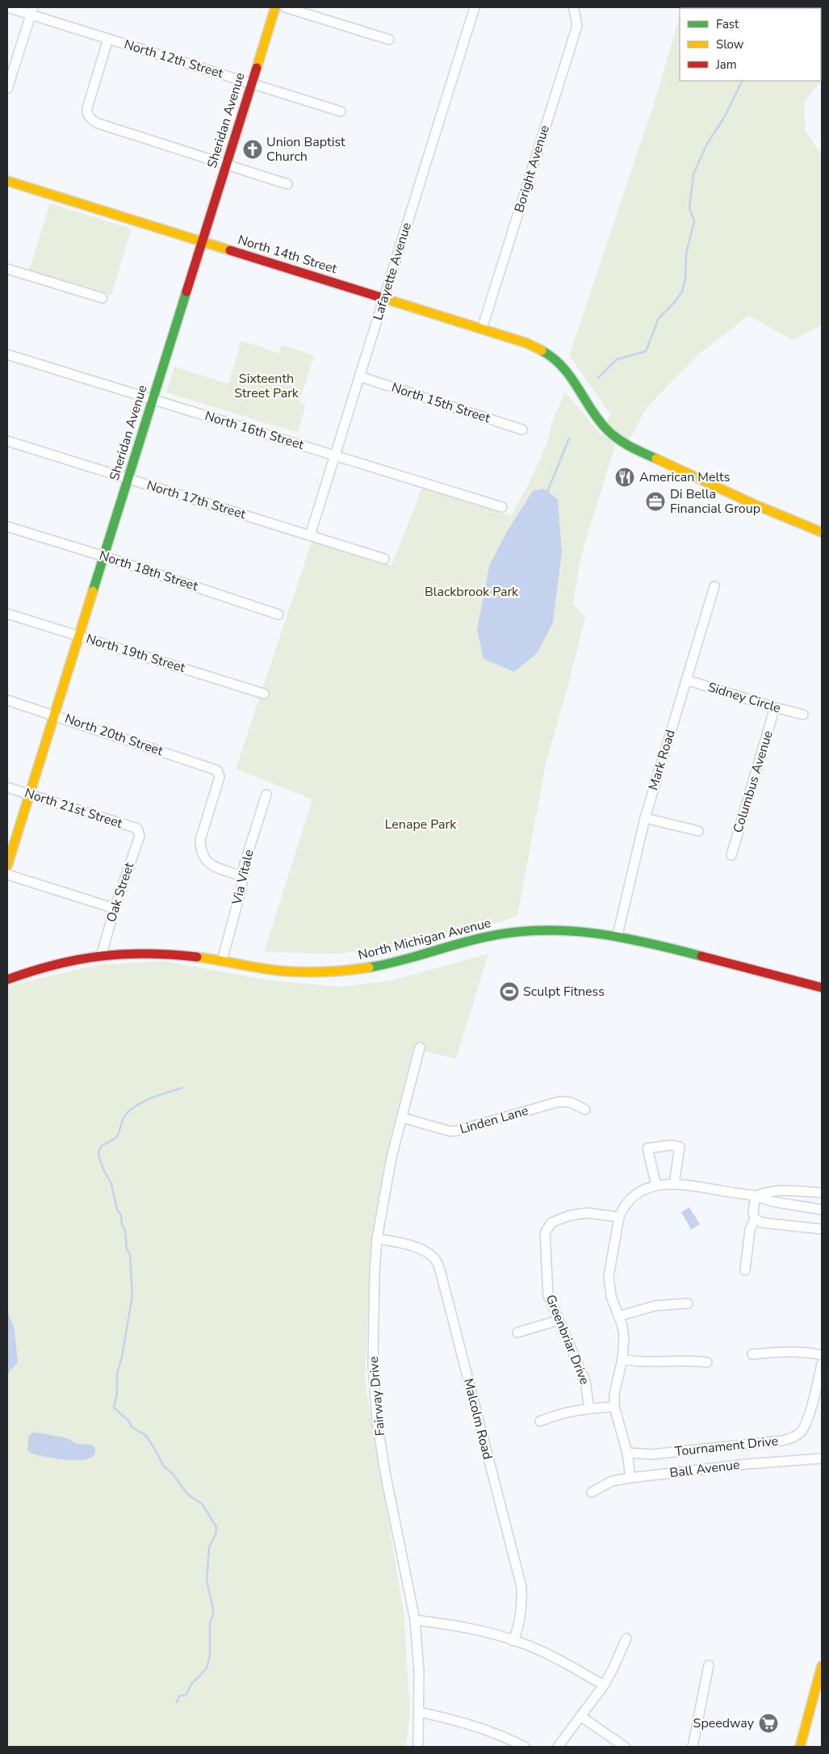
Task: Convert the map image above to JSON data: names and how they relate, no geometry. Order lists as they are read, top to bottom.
{
  "streets": {
    "main road": ["Sheridan Avenue", "North 14th Street", "North Michigan Avenue"],
    "street": [
      "North 12th Street",
      "Boright Avenue",
      "Lafayette Avenue",
      "North 15th Street",
      "North 16th Street",
      "North 17th Street",
      "North 18th Street",
      "North 19th Street",
      "Sidney Circle",
      "North 20th Street",
      "Mark Road",
      "Columbus Avenue",
      "North 21st Street",
      "Via Vitale",
      "Oak Street",
      "Linden Lane",
      "Greenbriar Drive",
      "Fairway Drive",
      "Malcolm Road",
      "Tournament Drive",
      "Ball Avenue"
    ]
  },
  "crossings": [
    ["North 12th Street", "Sheridan Avenue"],
    ["Sheridan Avenue", "North 14th Street"],
    ["Sheridan Avenue", "North 16th Street"],
    ["Sheridan Avenue", "North 17th Street"],
    ["Sheridan Avenue", "North 18th Street"],
    ["Sheridan Avenue", "North 19th Street"],
    ["Sheridan Avenue", "North 20th Street"],
    ["Sheridan Avenue", "North 21st Street"],
    ["Boright Avenue", "North 14th Street"],
    ["North 14th Street", "Lafayette Avenue"],
    ["Lafayette Avenue", "North 15th Street"],
    ["Lafayette Avenue", "North 16th Street"],
    ["Lafayette Avenue", "North 17th Street"],
    ["Sidney Circle", "Mark Road"],
    ["Sidney Circle", "Columbus Avenue"],
    ["North 20th Street", "Via Vitale"],
    ["Mark Road", "North Michigan Avenue"],
    ["North 21st Street", "Oak Street"],
    ["Via Vitale", "North Michigan Avenue"],
    ["Oak Street", "North Michigan Avenue"],
    ["Linden Lane", "Fairway Drive"],
    ["Fairway Drive", "Malcolm Road"]
  ],
  "parks": ["Sixteenth Street Park", "Blackbrook Park", "Lenape Park"],
  "places": {
    "church": ["Union Baptist Church"],
    "restaurant": ["American Melts"],
    "office": ["Di Bella Financial Group"],
    "sports": ["Sculpt Fitness"],
    "supermarket": ["Speedway"]
  },
  "legend": ["Fast", "Slow", "Jam"]
}
